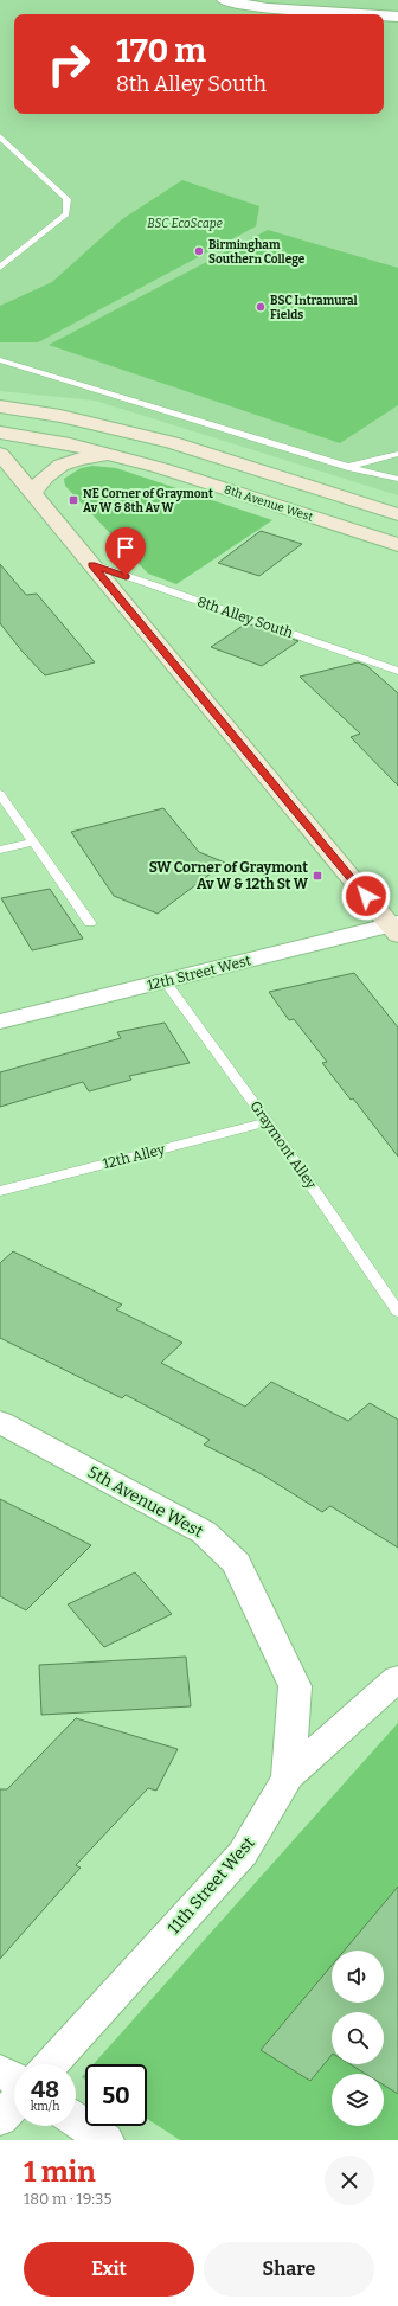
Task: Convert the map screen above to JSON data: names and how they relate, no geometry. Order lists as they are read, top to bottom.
{
  "streets": {
    "main road": ["8th Avenue West"],
    "street": ["12th Street West", "5th Avenue West", "11th Street West"],
    "lane": ["8th Alley South", "Graymont Alley", "12th Alley"]
  },
  "crossings": [
    ["12th Street West", "Graymont Alley"],
    ["Graymont Alley", "12th Alley"],
    ["5th Avenue West", "11th Street West"]
  ],
  "parks": ["BSC EcoScape"],
  "places": {
    "other": ["Birmingham Southern College", "BSC Intramural Fields"],
    "transit": ["NE Corner of Graymont Av W & 8th Av W", "SW Corner of Graymont Av W & 12th St W"]
  },
  "page": {
    "turn": ["170 m", "8th Alley South"],
    "speed": "48 km/h",
    "limit": "50",
    "heading": ["1 min", "180 m · 19:35"],
    "buttons": ["Exit", "Share"]
  }
}
